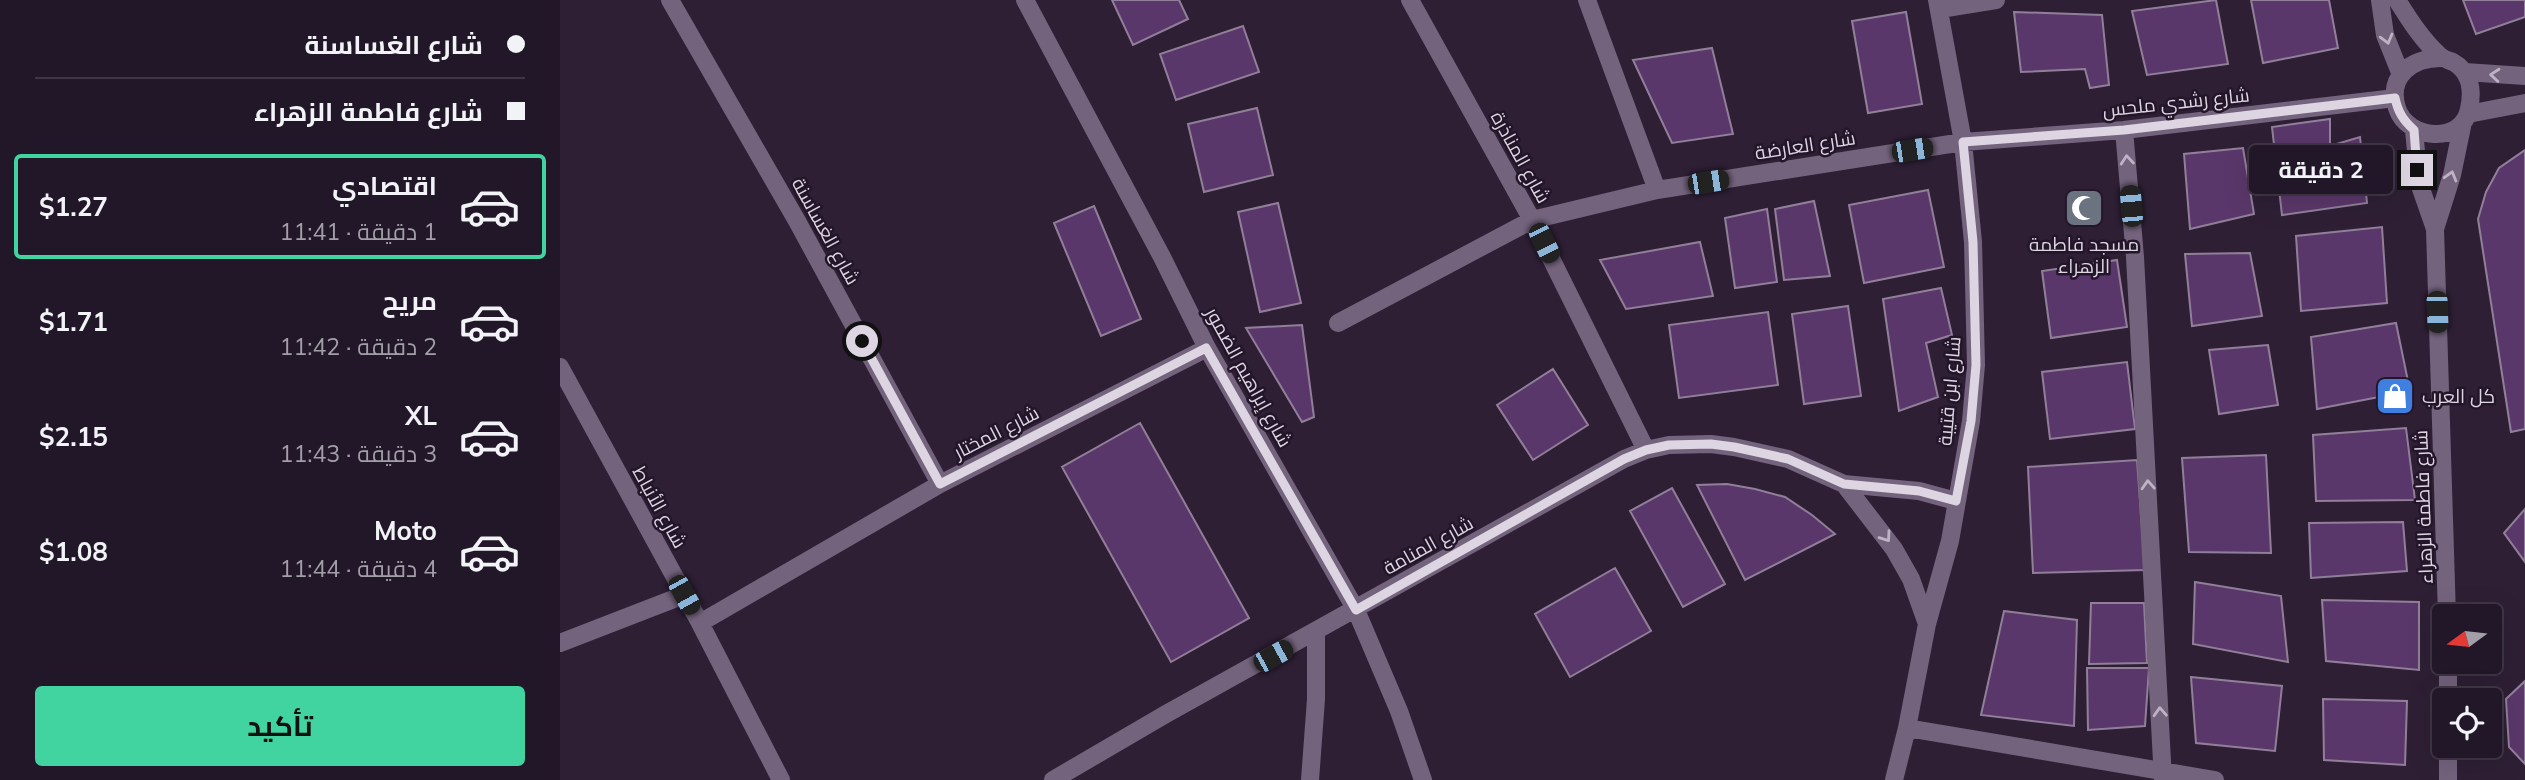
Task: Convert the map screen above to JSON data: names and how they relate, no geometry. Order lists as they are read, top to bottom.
{
  "streets": {
    "street": [
      "شارع رشدي ملحس",
      "شارع العارضة",
      "شارع المناذرة",
      "شارع الغساسنة",
      "شارع إبراهيم الضمور",
      "شارع ابن قتيبة",
      "شارع المختار",
      "شارع الأنباط",
      "شارع فاطمة الزهراء",
      "شارع المنامة"
    ]
  },
  "crossings": [
    ["شارع رشدي ملحس", "شارع العارضة"],
    ["شارع رشدي ملحس", "شارع ابن قتيبة"],
    ["شارع رشدي ملحس", "شارع فاطمة الزهراء"],
    ["شارع العارضة", "شارع المناذرة"],
    ["شارع العارضة", "شارع ابن قتيبة"],
    ["شارع المناذرة", "شارع المنامة"],
    ["شارع الغساسنة", "شارع المختار"],
    ["شارع إبراهيم الضمور", "شارع المختار"],
    ["شارع إبراهيم الضمور", "شارع المنامة"],
    ["شارع ابن قتيبة", "شارع المنامة"],
    ["شارع المختار", "شارع الأنباط"]
  ],
  "places": {
    "mosque": ["مسجد فاطمة الزهراء"],
    "shop": ["كل العرب"]
  },
  "north": "left",
  "page": {
    "banner": ["شارع الغساسنة", "شارع فاطمة الزهراء"],
    "bubble": "2 دقيقة",
    "list": [
      {
        "name": "اقتصادي",
        "note": "1 دقيقة · 11:41",
        "value": "$1.27"
      },
      {
        "name": "مريح",
        "note": "2 دقيقة · 11:42",
        "value": "$1.71"
      },
      {
        "name": "XL",
        "note": "3 دقيقة · 11:43",
        "value": "$2.15"
      },
      {
        "name": "Moto",
        "note": "4 دقيقة · 11:44",
        "value": "$1.08"
      }
    ],
    "buttons": "تأكيد"
  }
}
